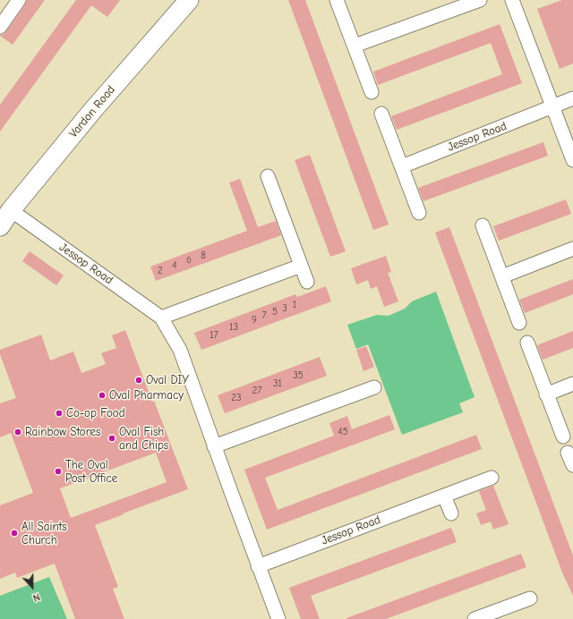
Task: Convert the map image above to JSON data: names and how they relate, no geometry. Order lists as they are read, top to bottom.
{
  "streets": {
    "street": ["Vardon Road", "Jessop Road"]
  },
  "crossings": [
    ["Vardon Road", "Jessop Road"]
  ],
  "places": [
    "Oval DIY",
    "Oval Pharmacy",
    "Co-op Food",
    "Rainbow Stores",
    "Oval Fish and Chips",
    "The Oval Post Office",
    "All Saints Church"
  ],
  "house_numbers": [
    "8",
    "6",
    "4",
    "2",
    "1",
    "3",
    "5",
    "7",
    "9",
    "13",
    "17",
    "35",
    "31",
    "27",
    "23",
    "45"
  ],
  "north": "bottom"
}
